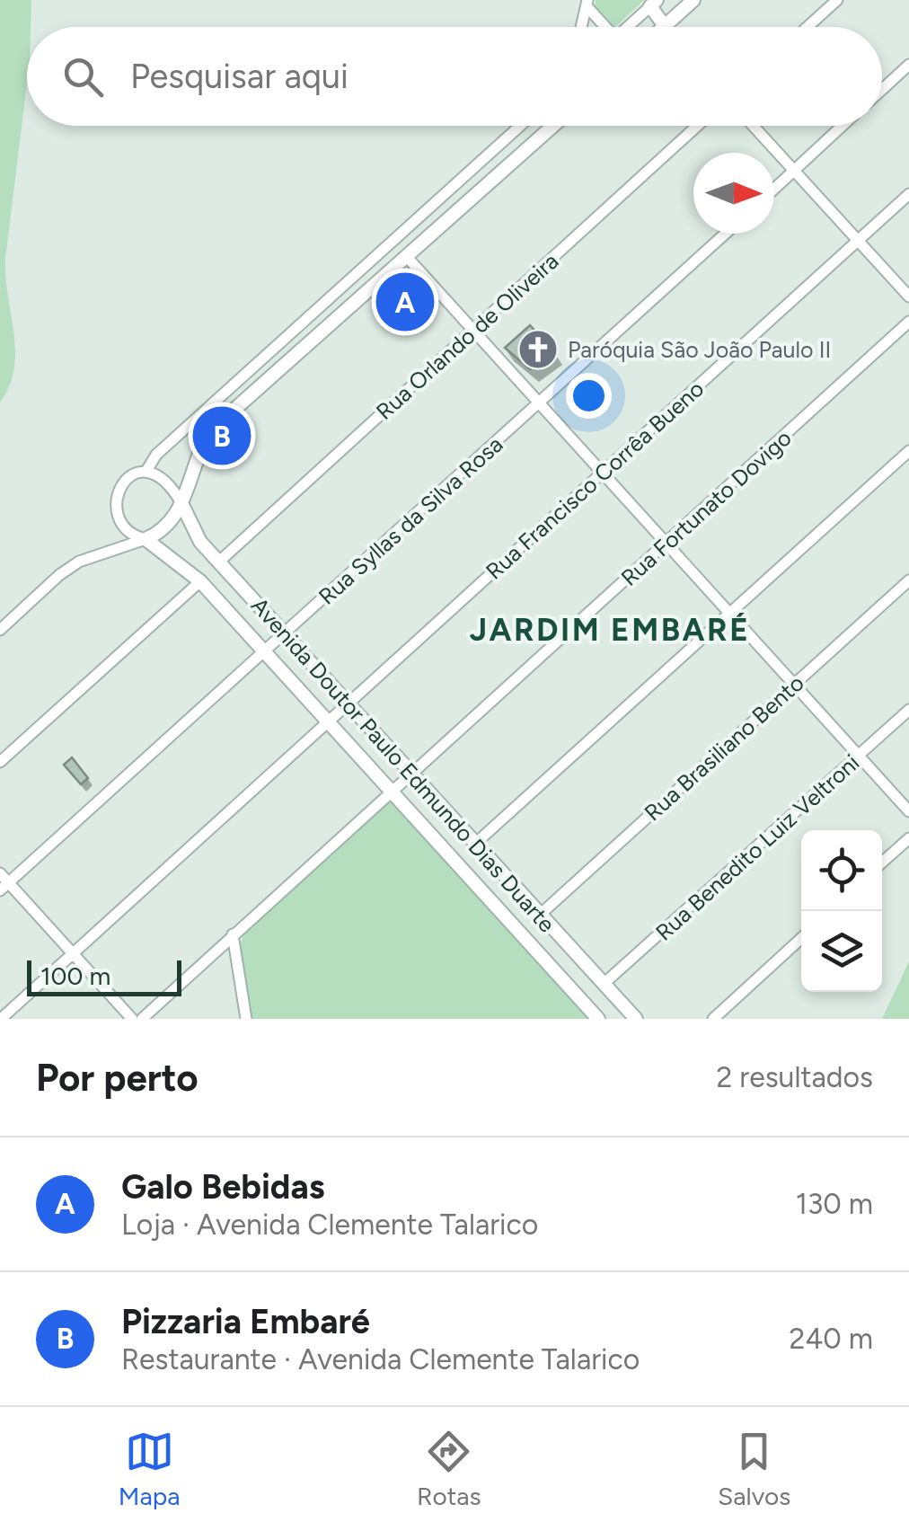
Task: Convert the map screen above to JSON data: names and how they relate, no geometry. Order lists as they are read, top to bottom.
{
  "streets": {
    "street": [
      "Rua Orlando de Oliveira",
      "Rua Francisco Corrêa Bueno",
      "Rua Fortunato Dovigo",
      "Rua Syllas da Silva Rosa",
      "Rua Brasiliano Bento",
      "Avenida Doutor Paulo Edmundo Dias Duarte",
      "Rua Benedito Luiz Veltroni"
    ]
  },
  "crossings": [
    ["Rua Orlando de Oliveira", "Avenida Doutor Paulo Edmundo Dias Duarte"],
    ["Rua Francisco Corrêa Bueno", "Avenida Doutor Paulo Edmundo Dias Duarte"],
    ["Rua Fortunato Dovigo", "Avenida Doutor Paulo Edmundo Dias Duarte"],
    ["Rua Syllas da Silva Rosa", "Avenida Doutor Paulo Edmundo Dias Duarte"],
    ["Rua Brasiliano Bento", "Avenida Doutor Paulo Edmundo Dias Duarte"],
    ["Avenida Doutor Paulo Edmundo Dias Duarte", "Rua Benedito Luiz Veltroni"]
  ],
  "districts": ["JARDIM EMBARÉ"],
  "places": {
    "church": ["Paróquia São João Paulo II"]
  },
  "scale_bar": "100 m",
  "north": "right",
  "page": {
    "search": "Pesquisar aqui",
    "pins": ["A", "B"],
    "scale": "100 m",
    "heading": ["Por perto", "2 resultados"],
    "list": [
      {
        "mark": "A",
        "name": "Galo Bebidas",
        "note": "Loja · Avenida Clemente Talarico",
        "value": "130 m"
      },
      {
        "mark": "B",
        "name": "Pizzaria Embaré",
        "note": "Restaurante · Avenida Clemente Talarico",
        "value": "240 m"
      }
    ],
    "nav": ["Mapa", "Rotas", "Salvos"]
  }
}
